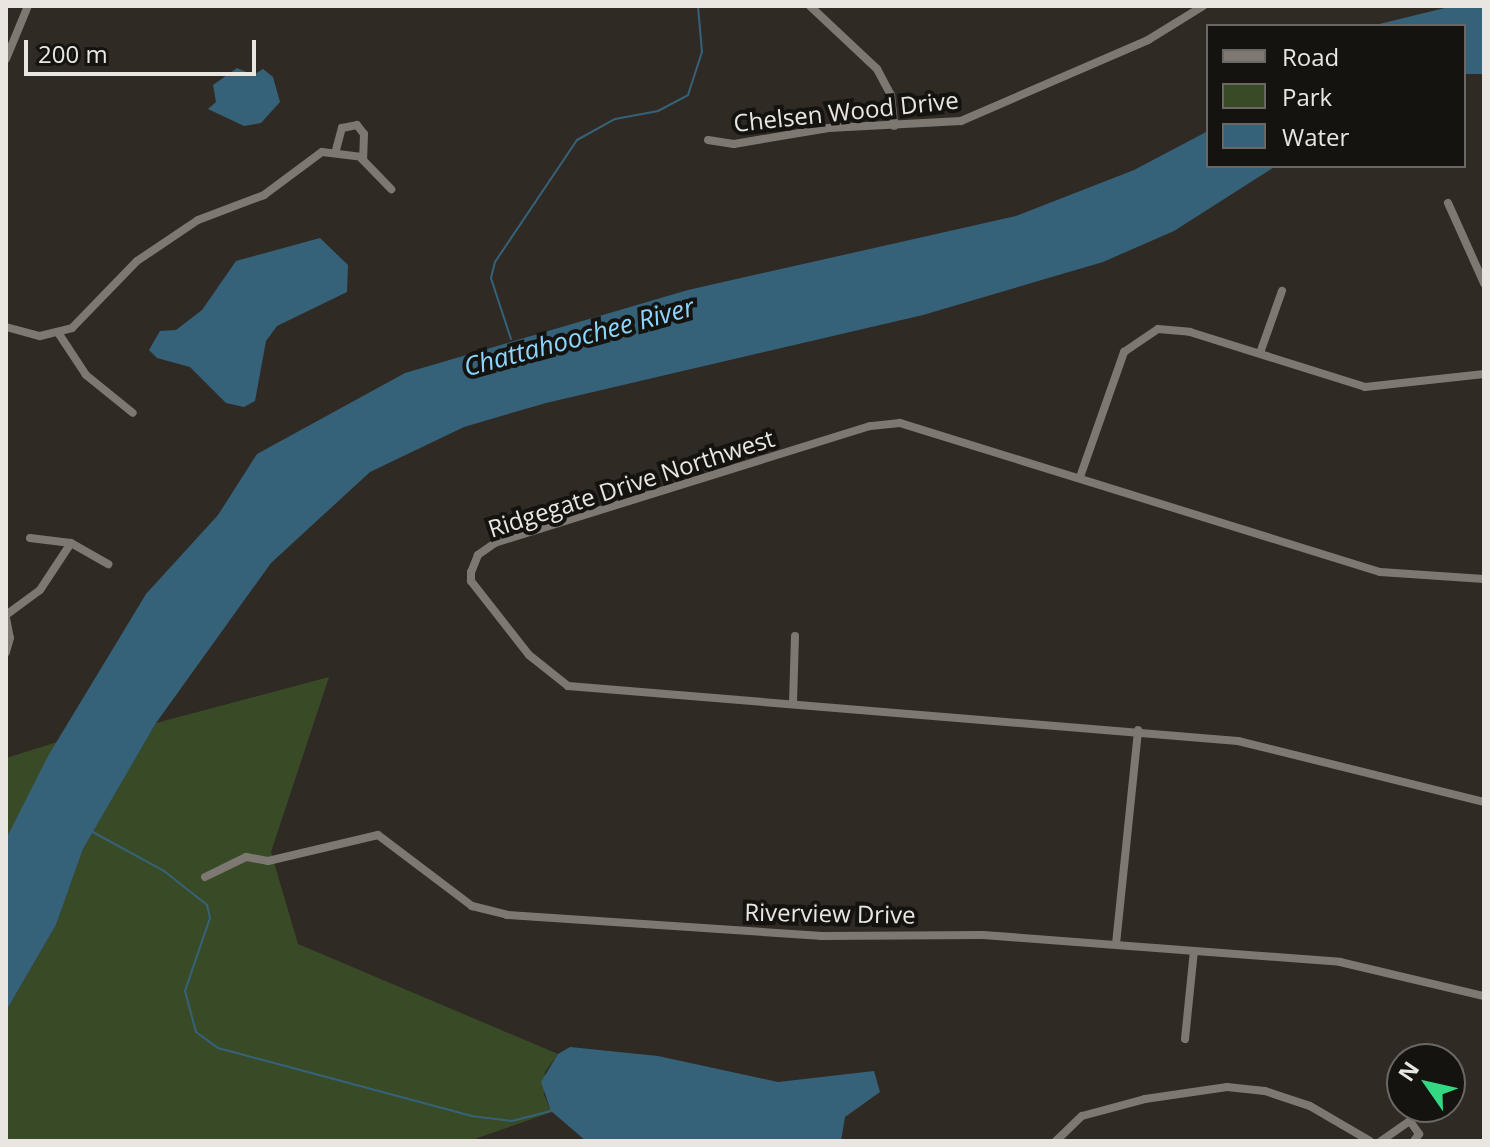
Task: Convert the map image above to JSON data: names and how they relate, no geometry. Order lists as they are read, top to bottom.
{
  "streets": {
    "street": ["Chelsen Wood Drive", "Ridgegate Drive Northwest", "Riverview Drive"]
  },
  "water": ["Chattahoochee River"],
  "legend": ["Road", "Park", "Water"],
  "scale_bar": "200 m",
  "north": "top left"
}
